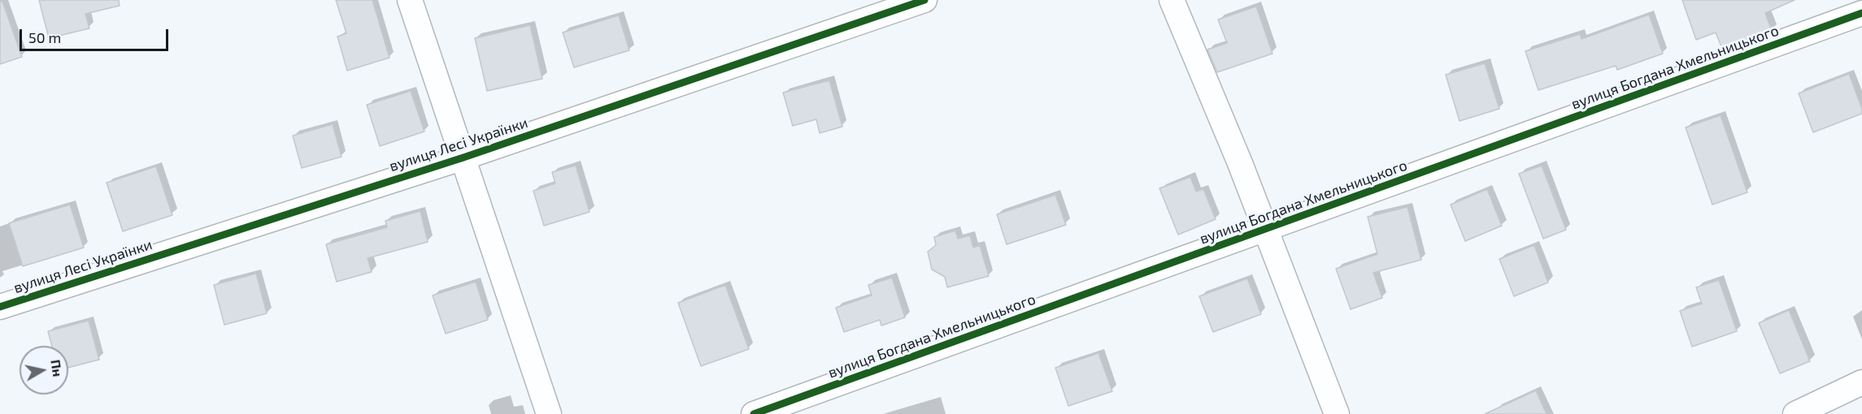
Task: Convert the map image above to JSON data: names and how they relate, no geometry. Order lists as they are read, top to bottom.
{
  "streets": {
    "street": ["вулиця Богдана Хмельницького", "вулиця Лесі Українки"]
  },
  "scale_bar": "50 m",
  "north": "right"
}
